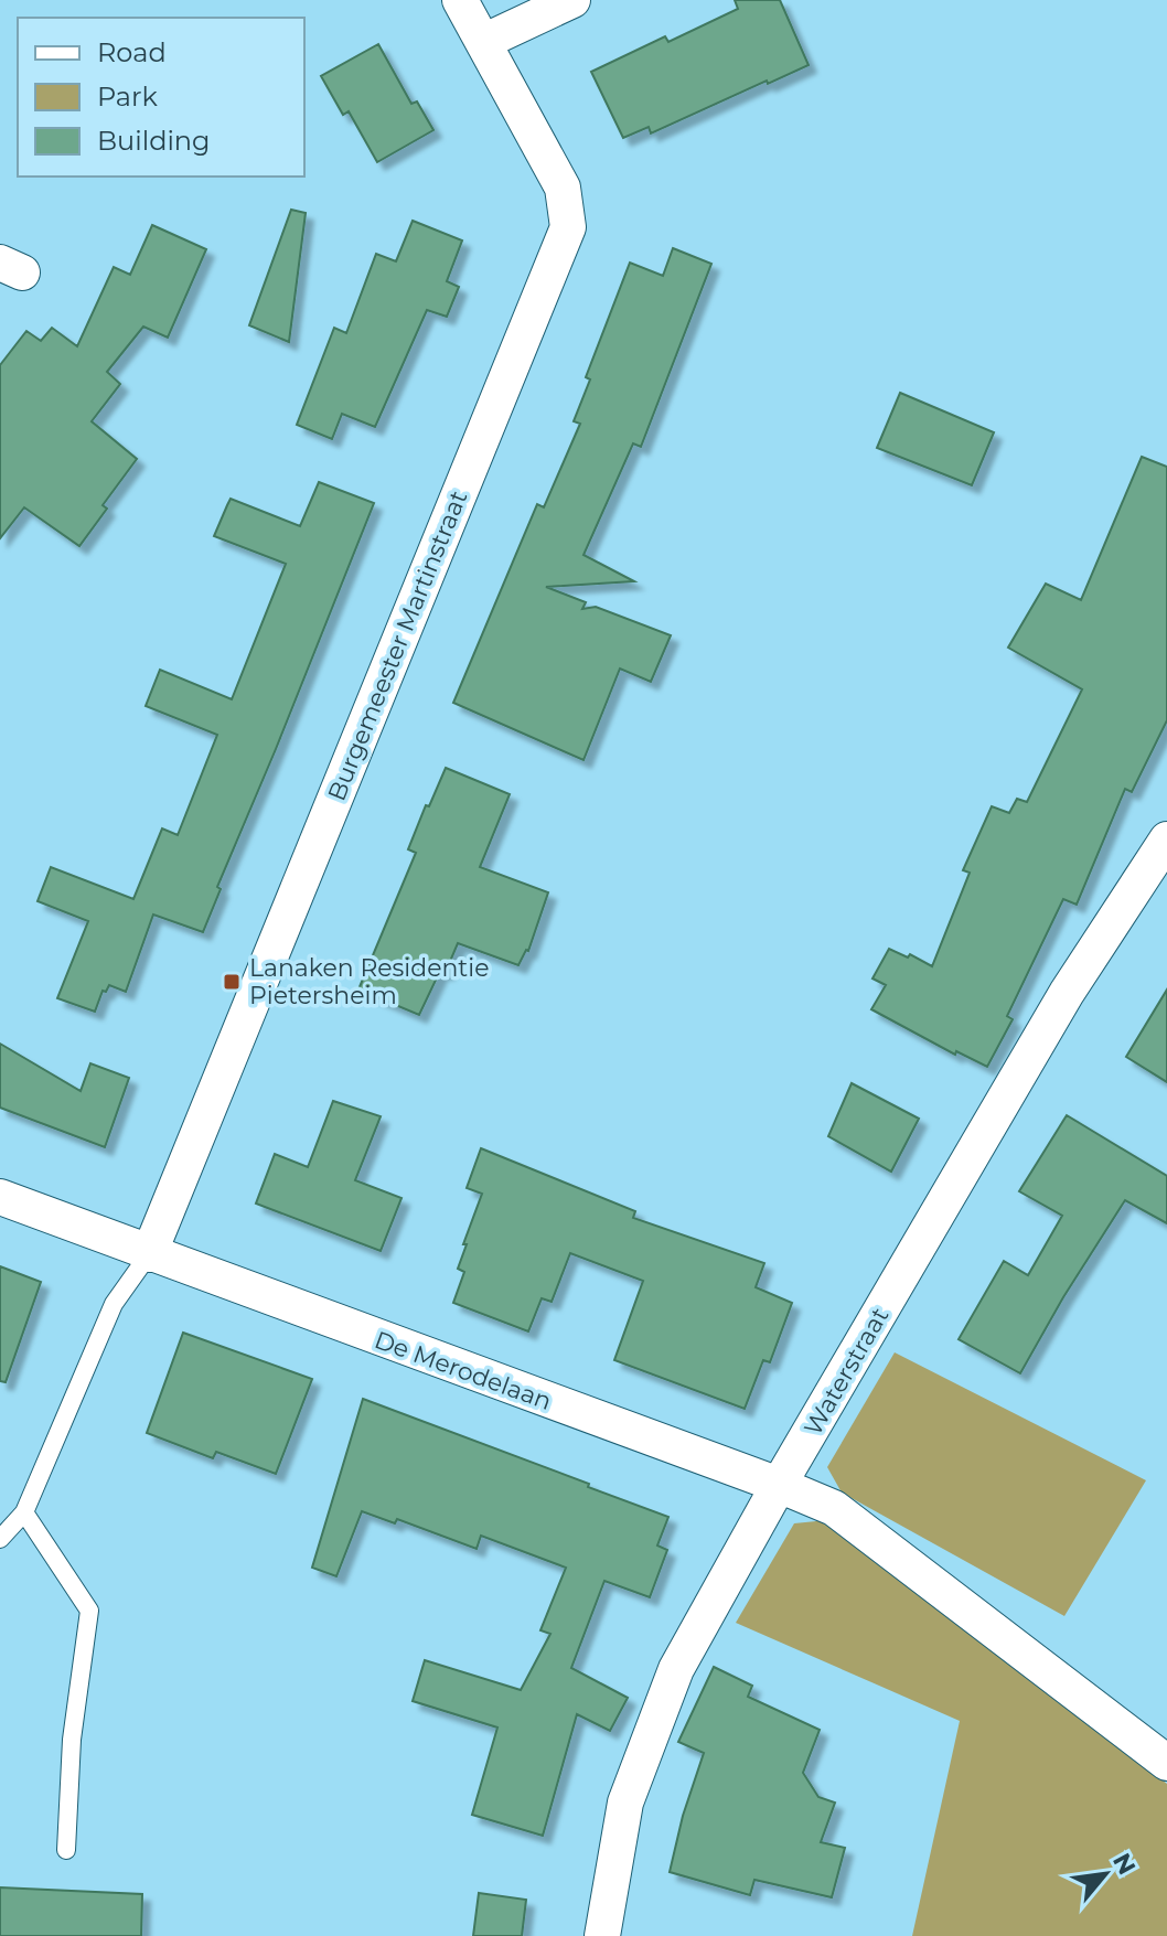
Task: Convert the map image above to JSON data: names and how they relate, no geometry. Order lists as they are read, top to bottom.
{
  "streets": {
    "street": ["Burgemeester Martinstraat", "De Merodelaan", "Waterstraat"]
  },
  "crossings": [
    ["Burgemeester Martinstraat", "De Merodelaan"],
    ["De Merodelaan", "Waterstraat"]
  ],
  "places": {
    "transit": ["Lanaken Residentie Pietersheim"]
  },
  "legend": ["Road", "Park", "Building"],
  "north": "top right"
}
